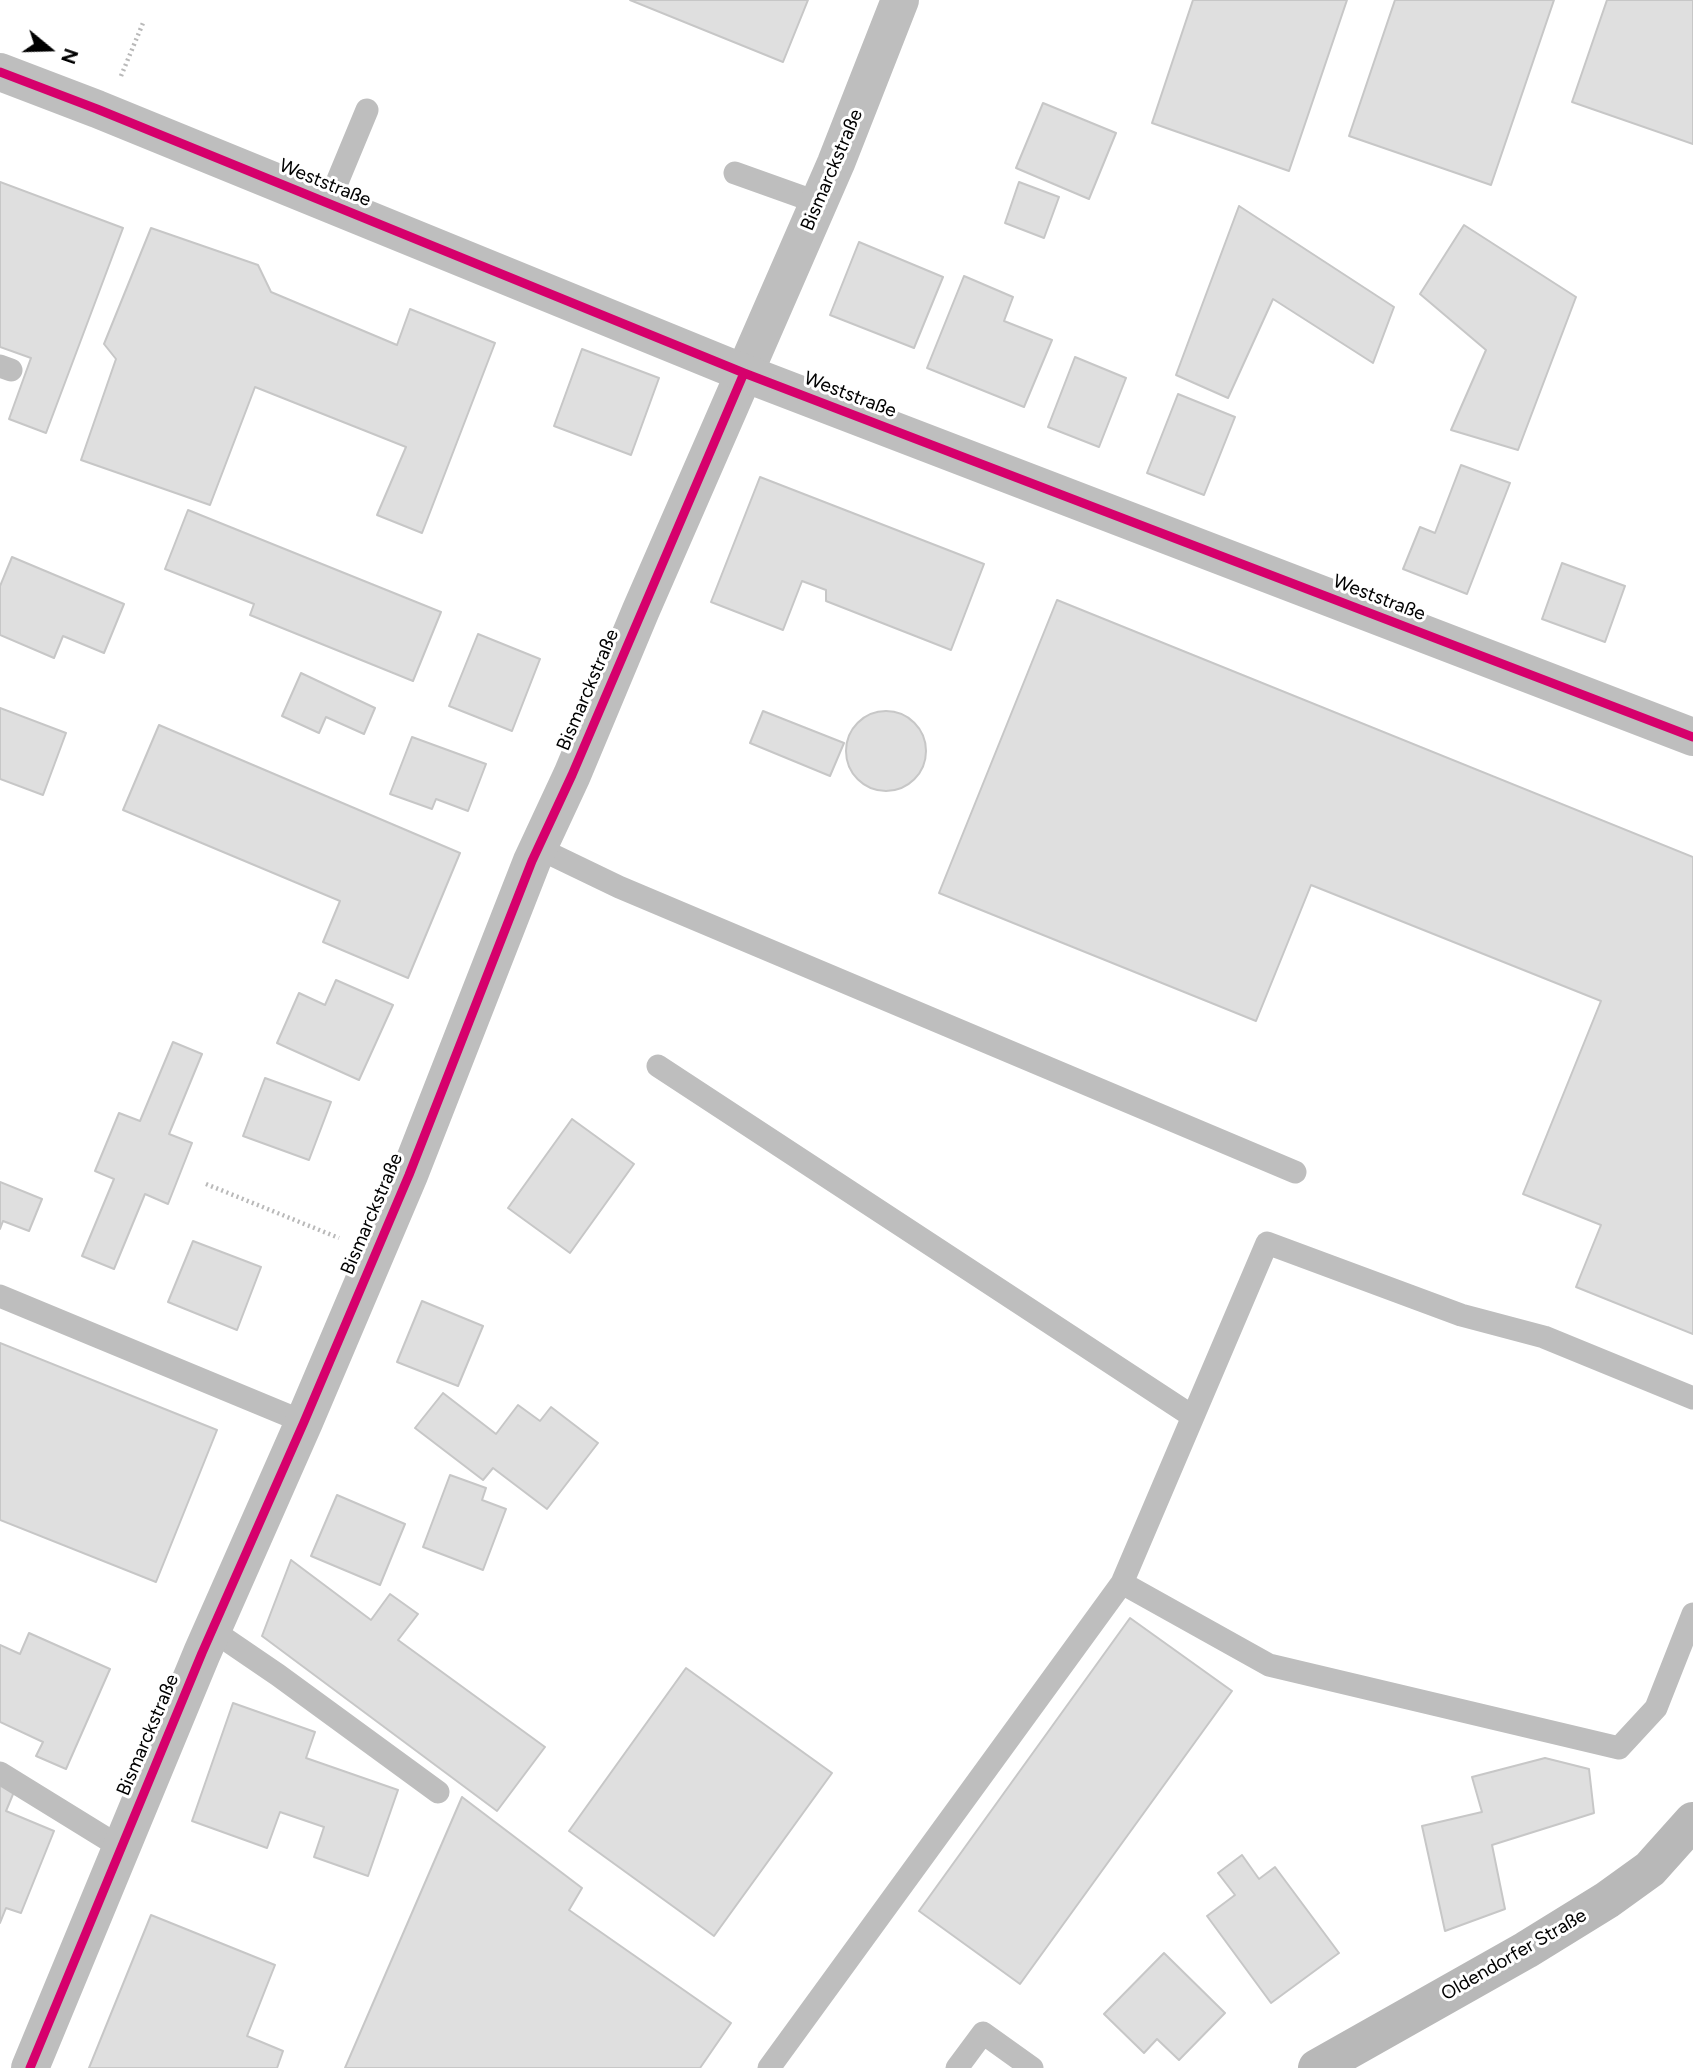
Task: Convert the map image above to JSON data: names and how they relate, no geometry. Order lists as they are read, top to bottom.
{
  "streets": {
    "main road": ["Oldendorfer Straße"],
    "street": ["Bismarckstraße", "Weststraße"]
  },
  "crossings": [
    ["Bismarckstraße", "Weststraße"]
  ],
  "north": "right"
}
